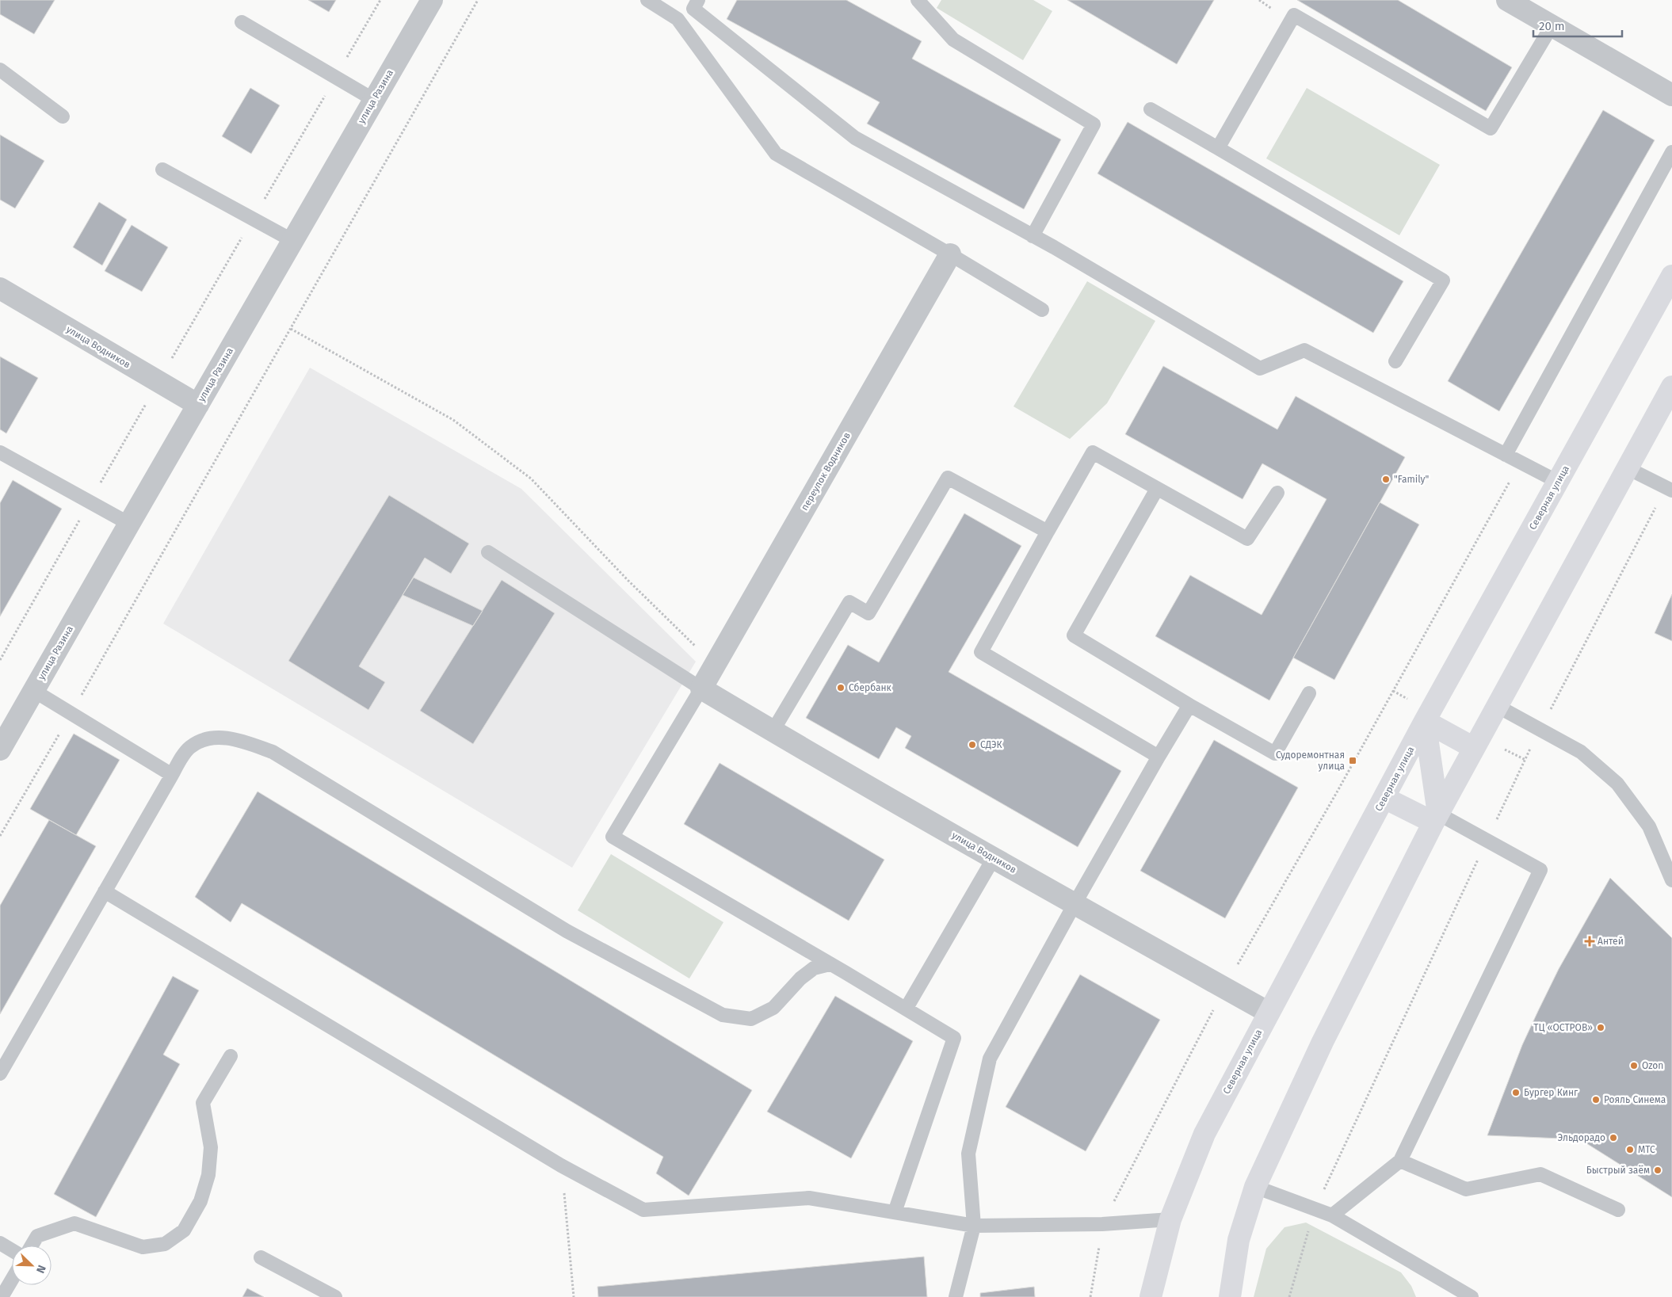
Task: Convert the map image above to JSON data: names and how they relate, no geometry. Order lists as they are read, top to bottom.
{
  "streets": {
    "street": [
      "улица Разина",
      "улица Водников",
      "переулок Водников",
      "Северная улица"
    ]
  },
  "crossings": [
    ["улица Разина", "улица Водников"],
    ["улица Водников", "переулок Водников"],
    ["улица Водников", "Северная улица"]
  ],
  "places": {
    "other": [
      "\"Family\"",
      "Сбербанк",
      "СДЭК",
      "ТЦ «ОСТРОВ»",
      "Ozon",
      "Бургер Кинг",
      "Рояль Синема",
      "Эльдорадо",
      "МТС",
      "Быстрый заём"
    ],
    "transit": ["Судоремонтная улица"],
    "health": ["Антей"]
  },
  "scale_bar": "20 m",
  "north": "bottom right"
}
